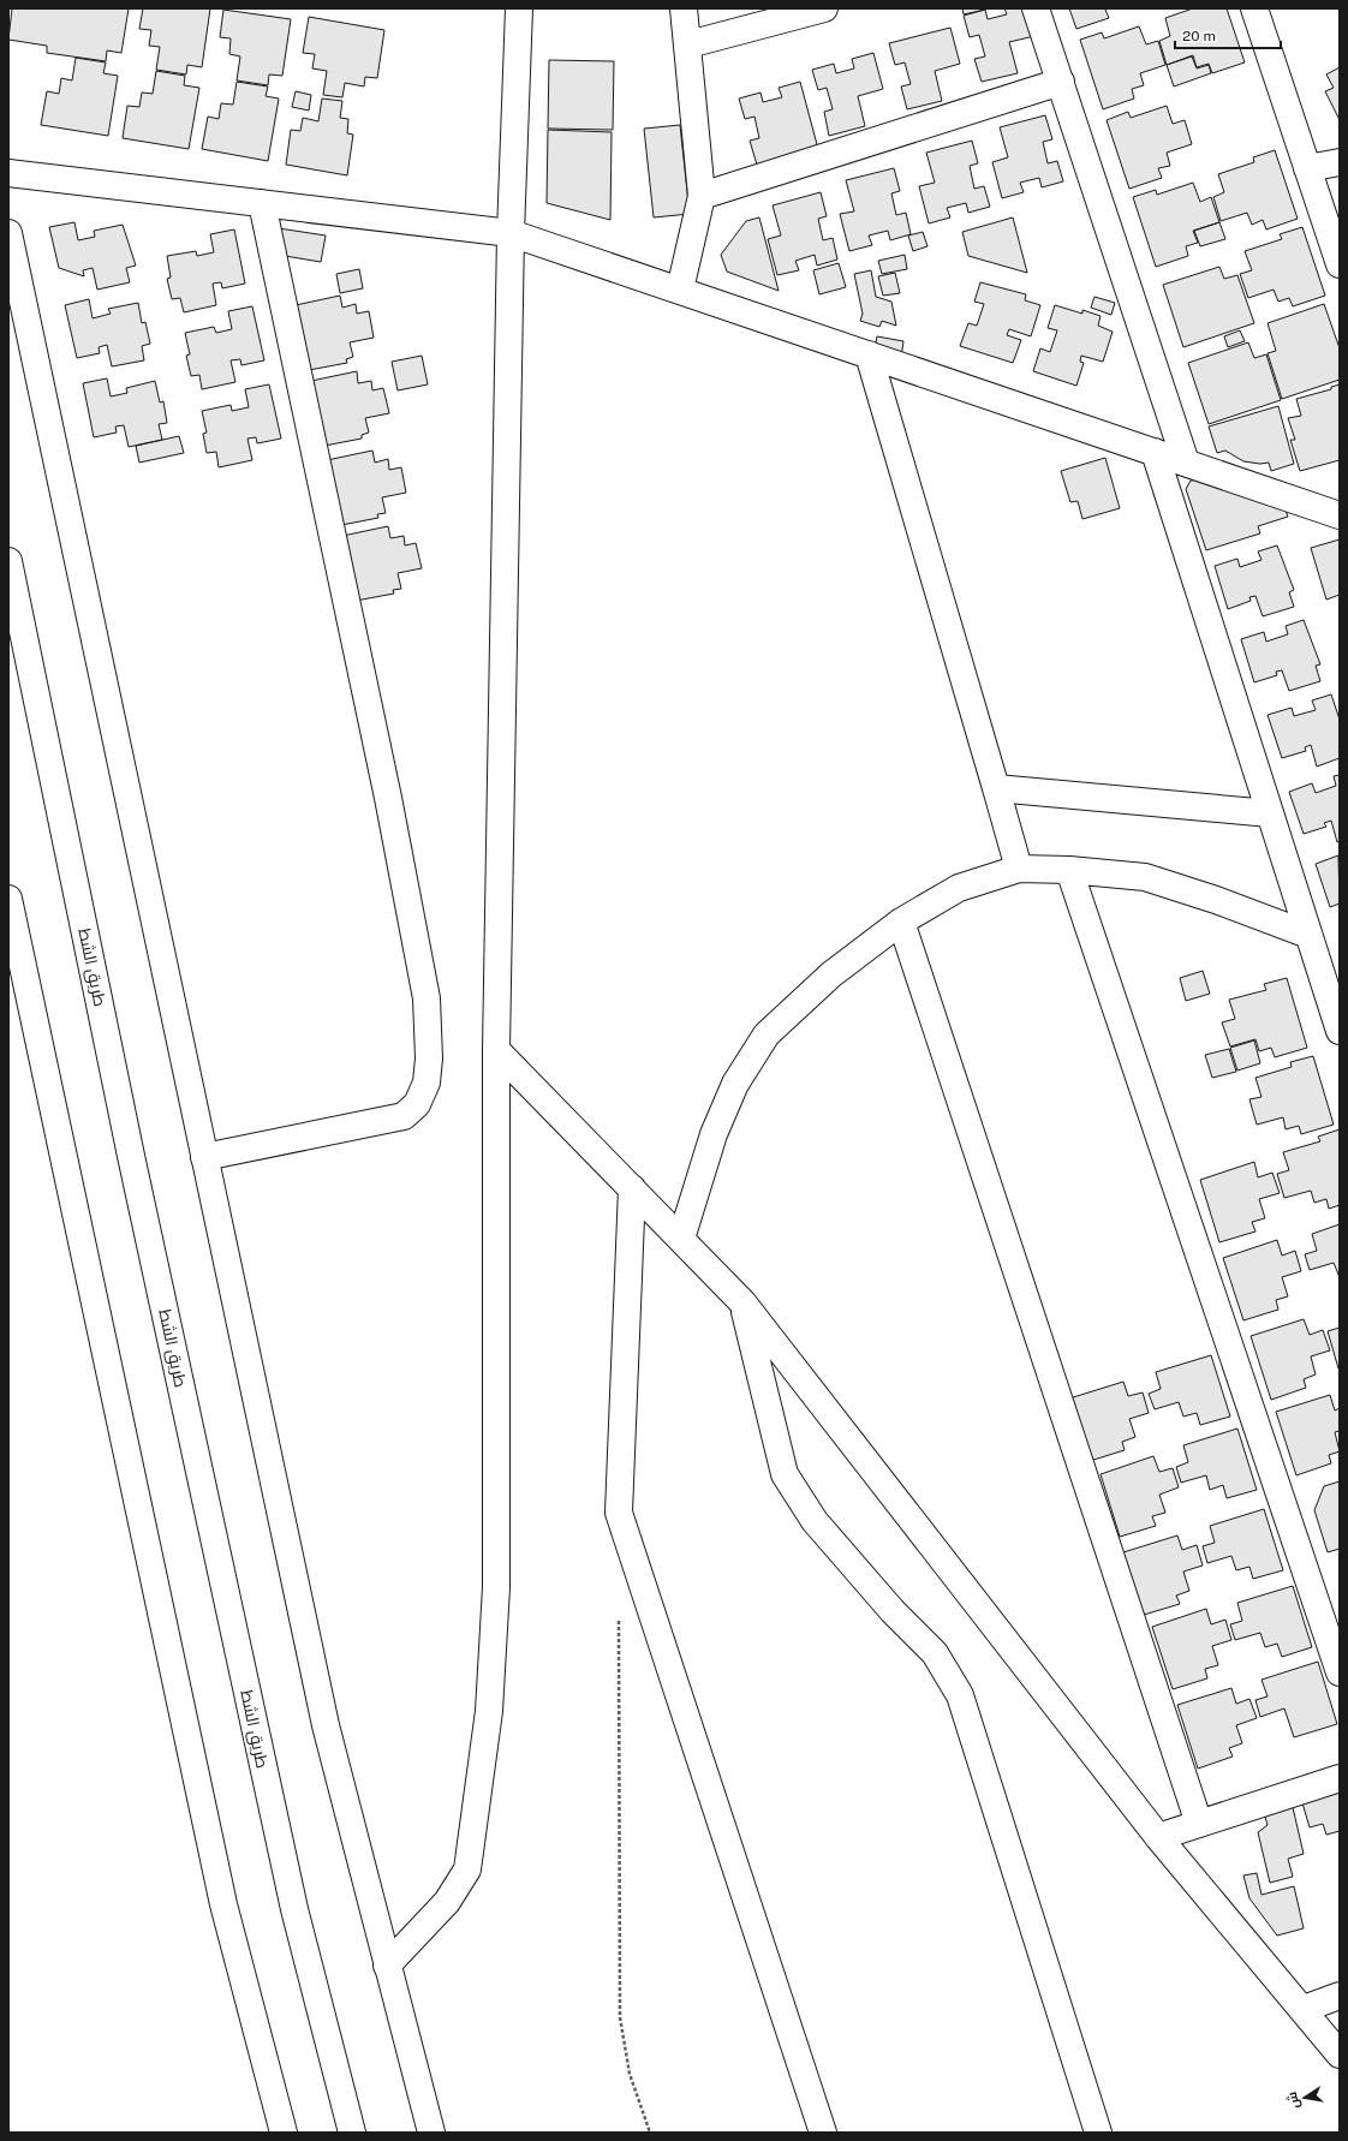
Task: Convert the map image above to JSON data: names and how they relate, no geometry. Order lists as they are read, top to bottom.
{
  "streets": {
    "street": ["طريق الشط"]
  },
  "scale_bar": "20 m",
  "north": "left"
}
